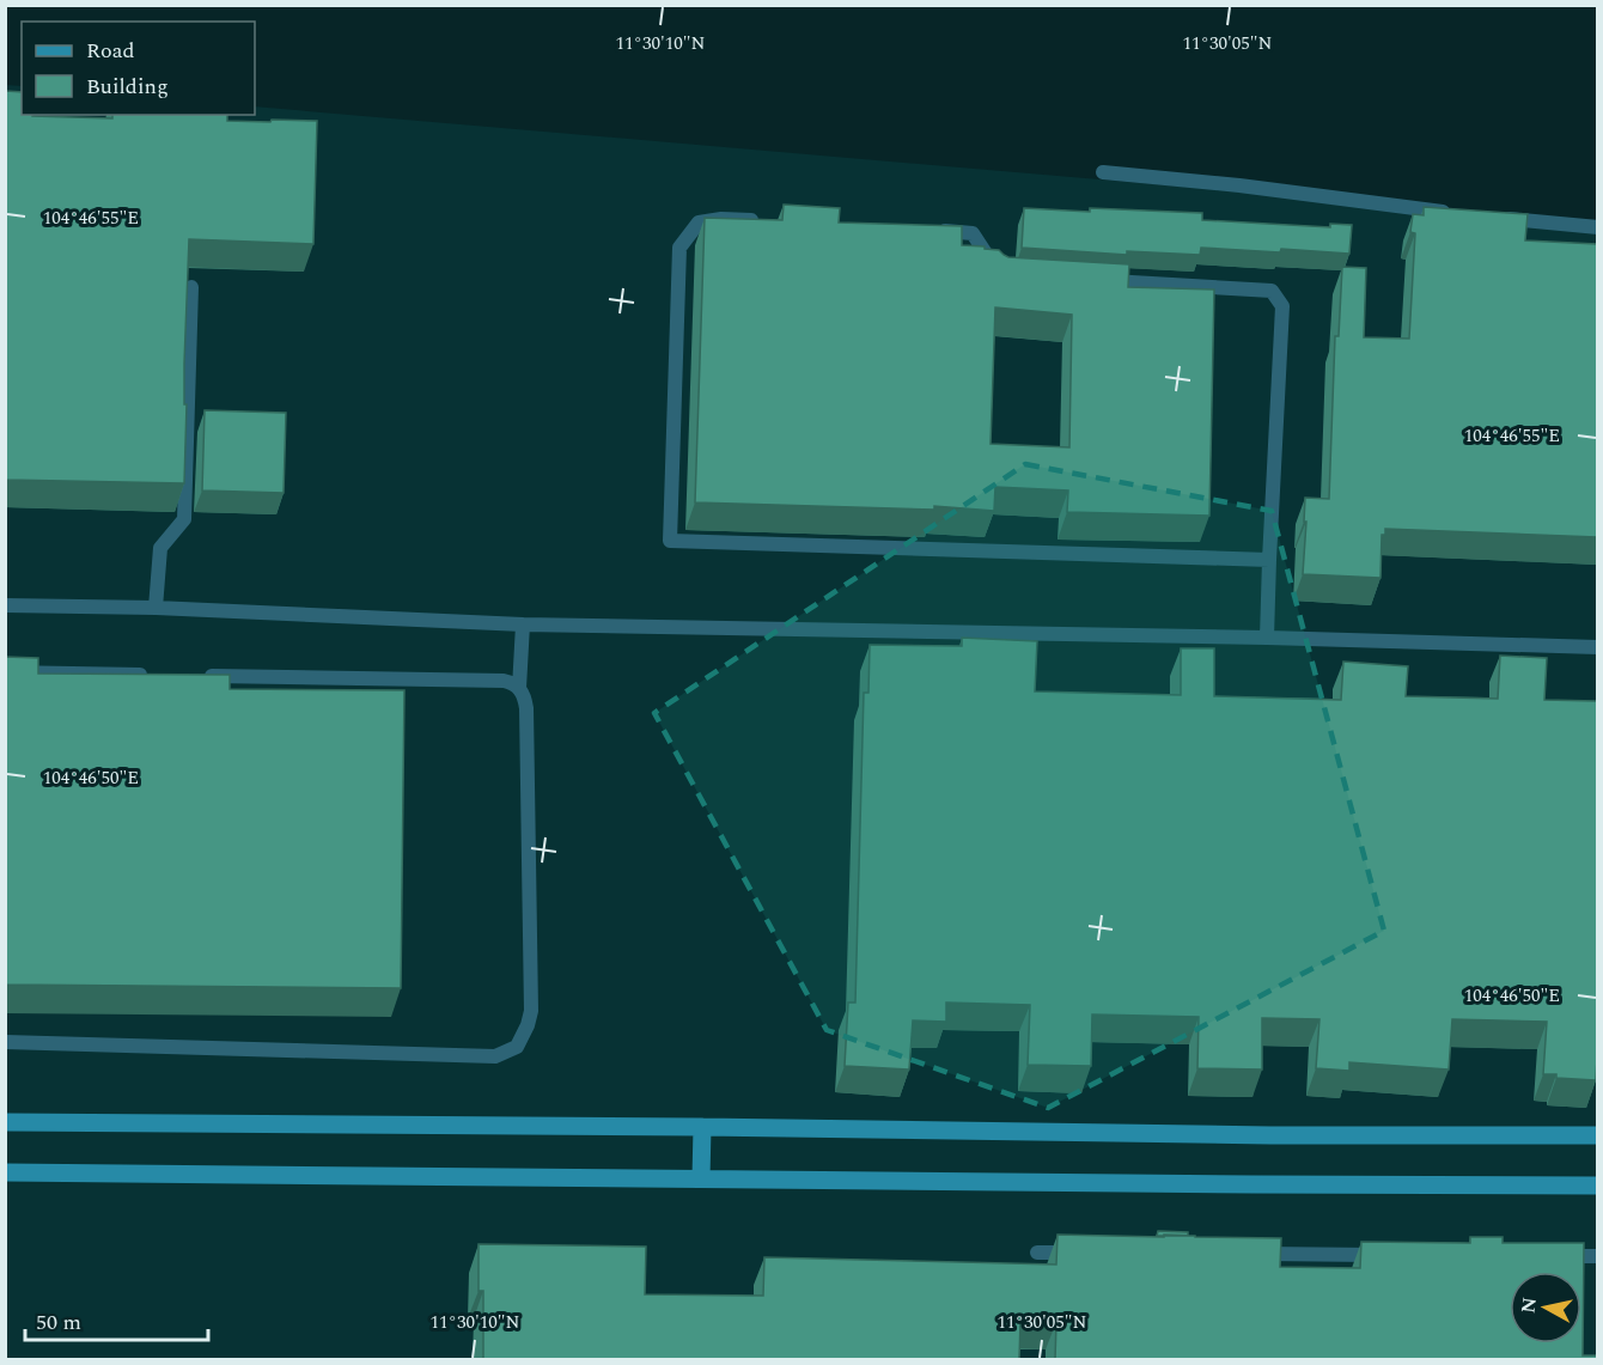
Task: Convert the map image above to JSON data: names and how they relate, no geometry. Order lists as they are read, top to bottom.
{
  "legend": ["Road", "Building"],
  "scale_bar": "50 m",
  "north": "left",
  "coordinates": [
    "11°30'10\"N",
    "11°30'05\"N",
    "104°46'55\"E",
    "104°46'50\"E"
  ]
}
